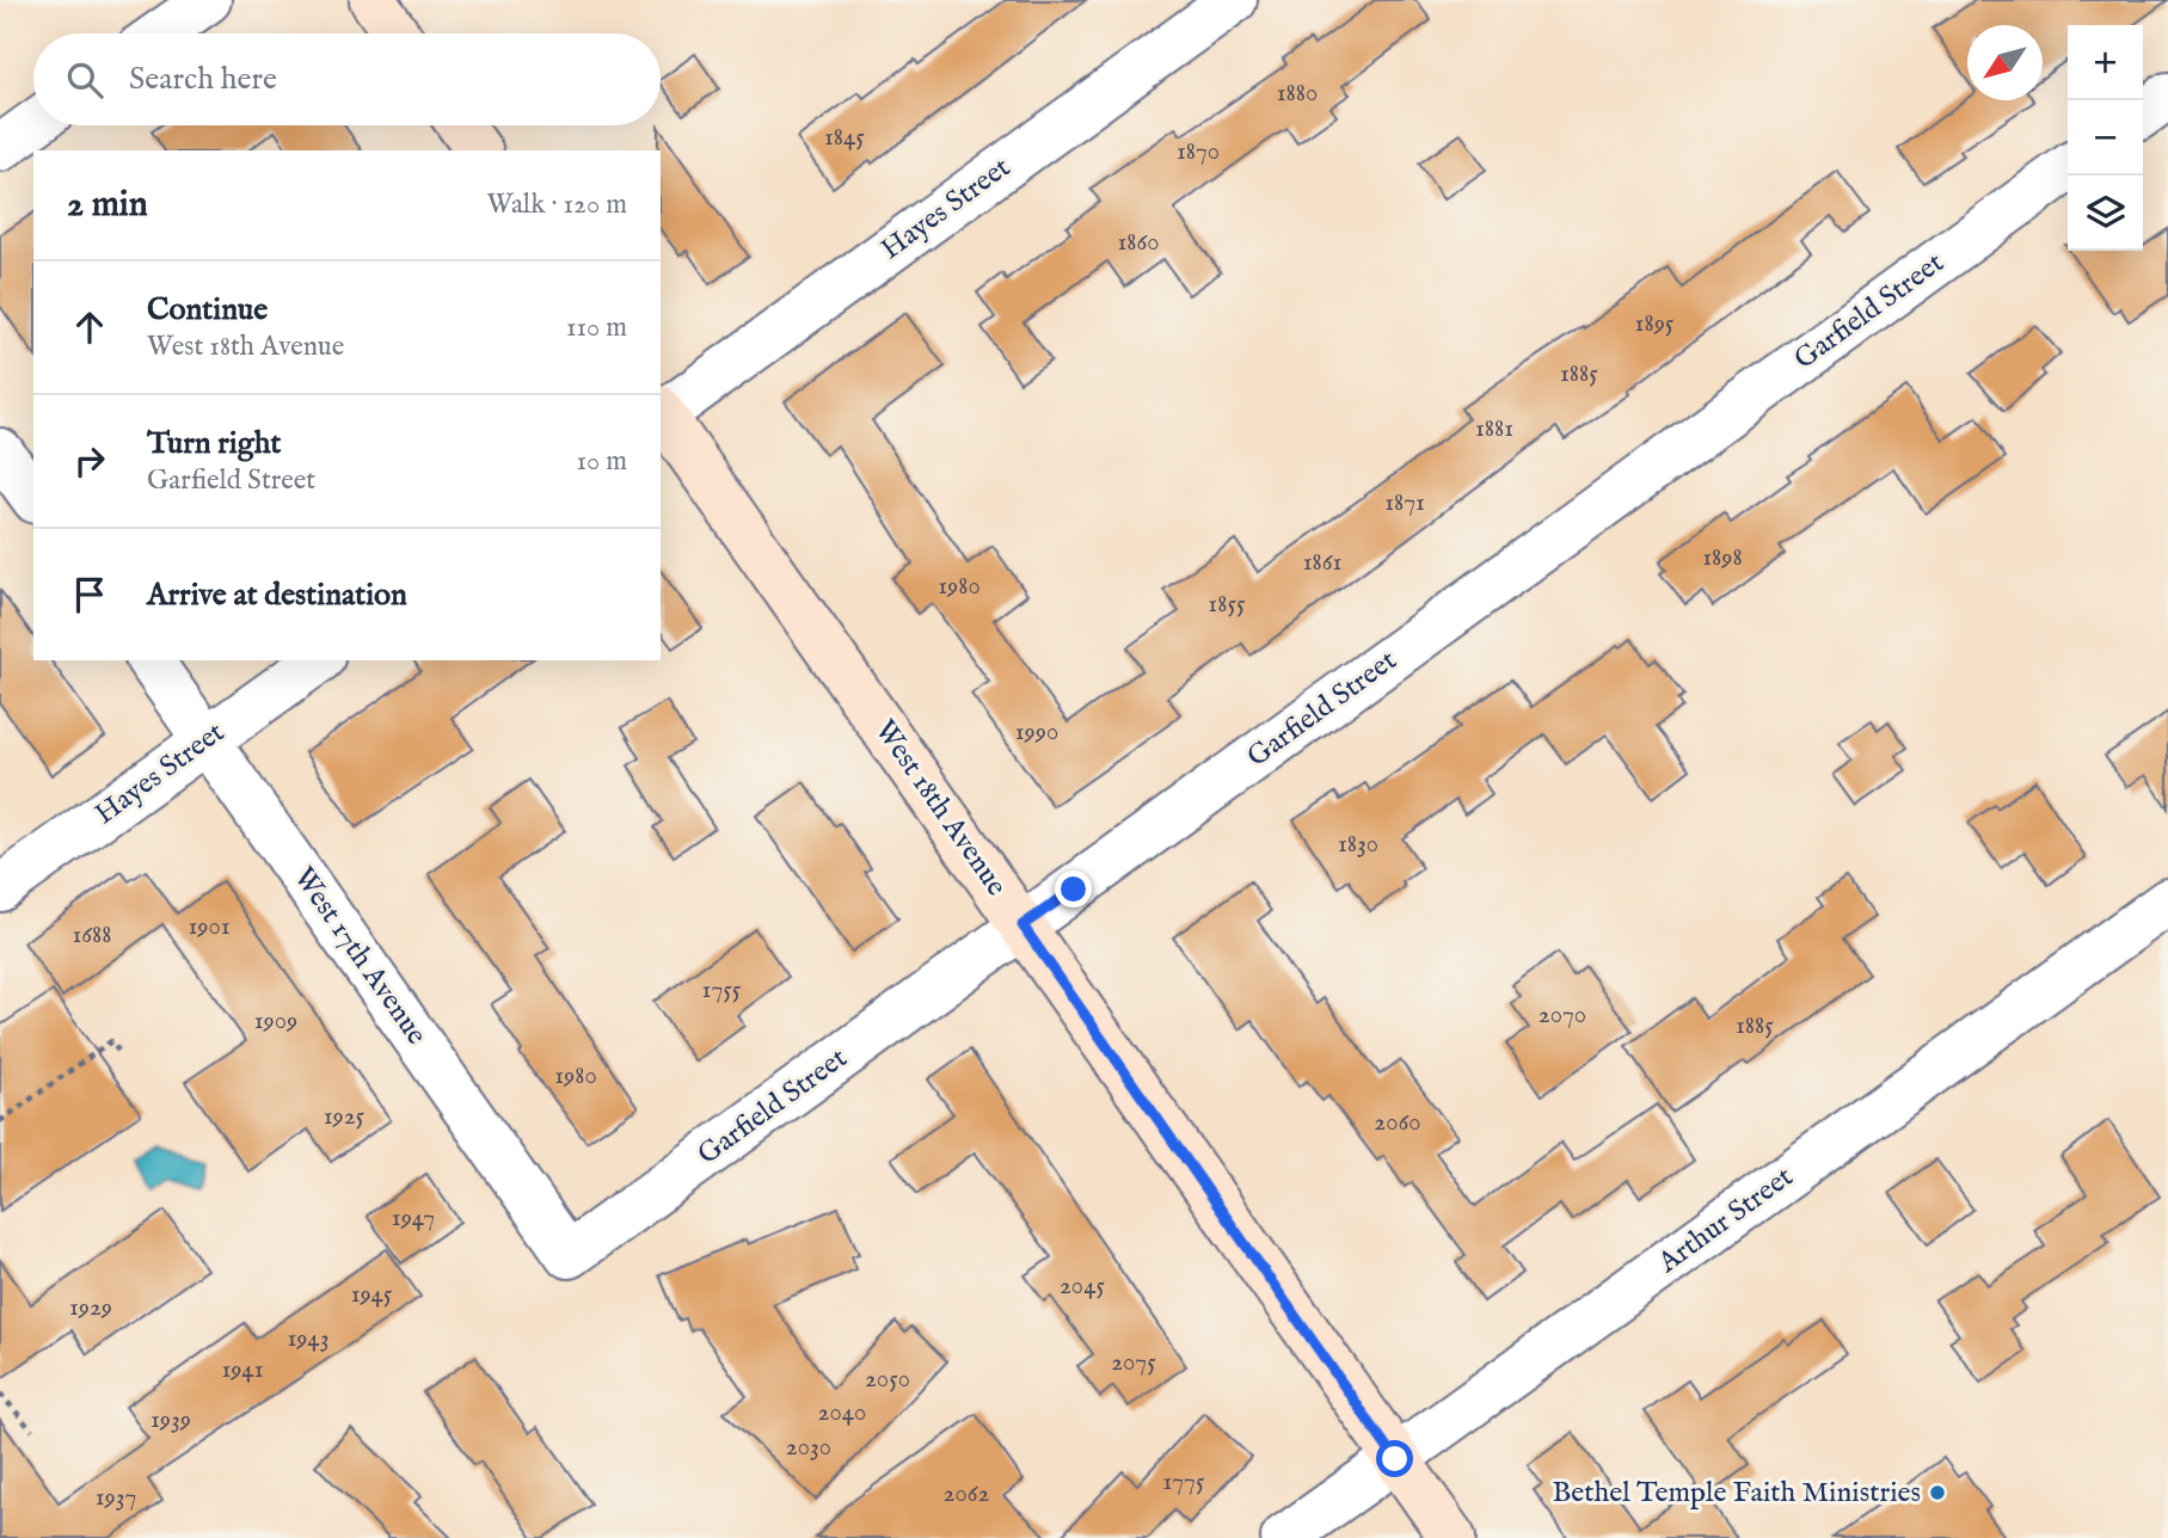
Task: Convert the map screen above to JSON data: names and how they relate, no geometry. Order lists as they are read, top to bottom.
{
  "streets": {
    "main road": ["West 18th Avenue"],
    "street": [
      "Hayes Street",
      "Garfield Street",
      "West 17th Avenue",
      "Arthur Street"
    ]
  },
  "crossings": [
    ["Hayes Street", "West 17th Avenue"],
    ["Garfield Street", "West 18th Avenue"],
    ["Garfield Street", "West 17th Avenue"],
    ["West 18th Avenue", "Arthur Street"]
  ],
  "places": ["Bethel Temple Faith Ministries"],
  "house_numbers": [
    "1880",
    "1845",
    "1870",
    "1860",
    "1895",
    "1885",
    "1881",
    "1871",
    "1898",
    "1861",
    "1980",
    "1855",
    "1990",
    "1830",
    "1901",
    "1688",
    "1755",
    "2070",
    "1909",
    "1885",
    "1980",
    "1925",
    "2060",
    "1947",
    "2045",
    "1945",
    "1929",
    "1943",
    "2075",
    "1941",
    "2050",
    "2040",
    "1939",
    "2030",
    "1775",
    "2062",
    "1937"
  ],
  "north": "bottom left",
  "page": {
    "map_buttons": ["+", "−"],
    "search": "Search here",
    "heading": ["2 min", "Walk · 120 m"],
    "list": [
      ["Continue", "West 18th Avenue", "110 m"],
      ["Turn right", "Garfield Street", "10 m"],
      "Arrive at destination"
    ]
  }
}
